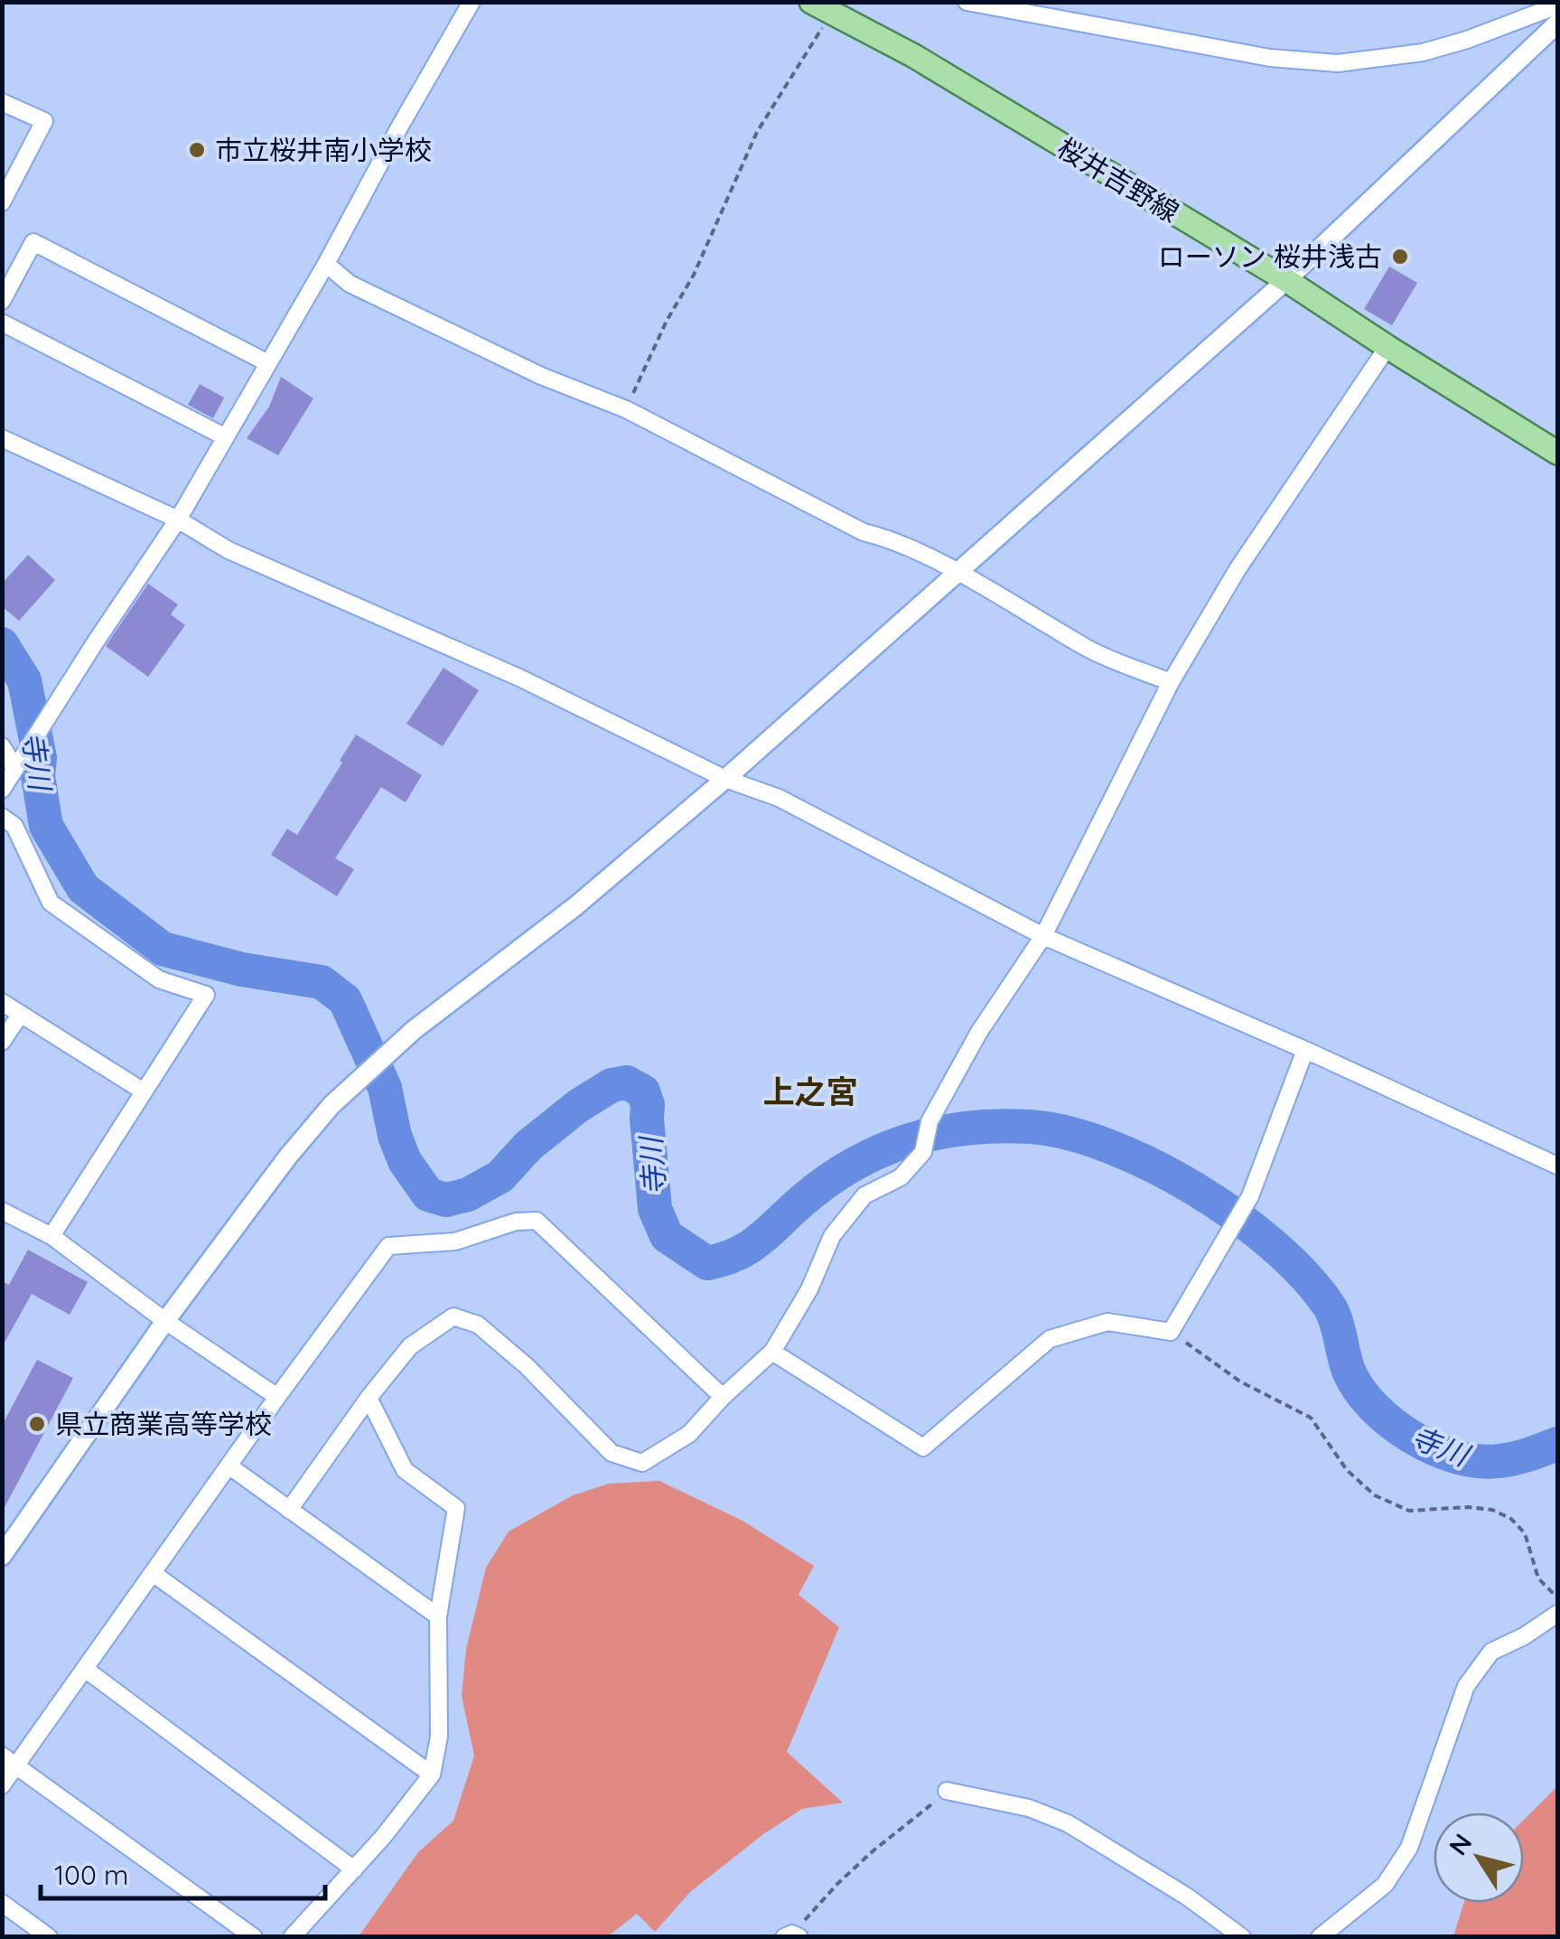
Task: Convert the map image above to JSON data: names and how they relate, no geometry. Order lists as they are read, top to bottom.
{
  "streets": {
    "main road": ["桜井吉野線"]
  },
  "districts": ["上之宮"],
  "water": ["寺川"],
  "places": ["市立桜井南小学校", "ローソン 桜井浅古", "県立商業高等学校"],
  "scale_bar": "100 m",
  "north": "top left"
}
